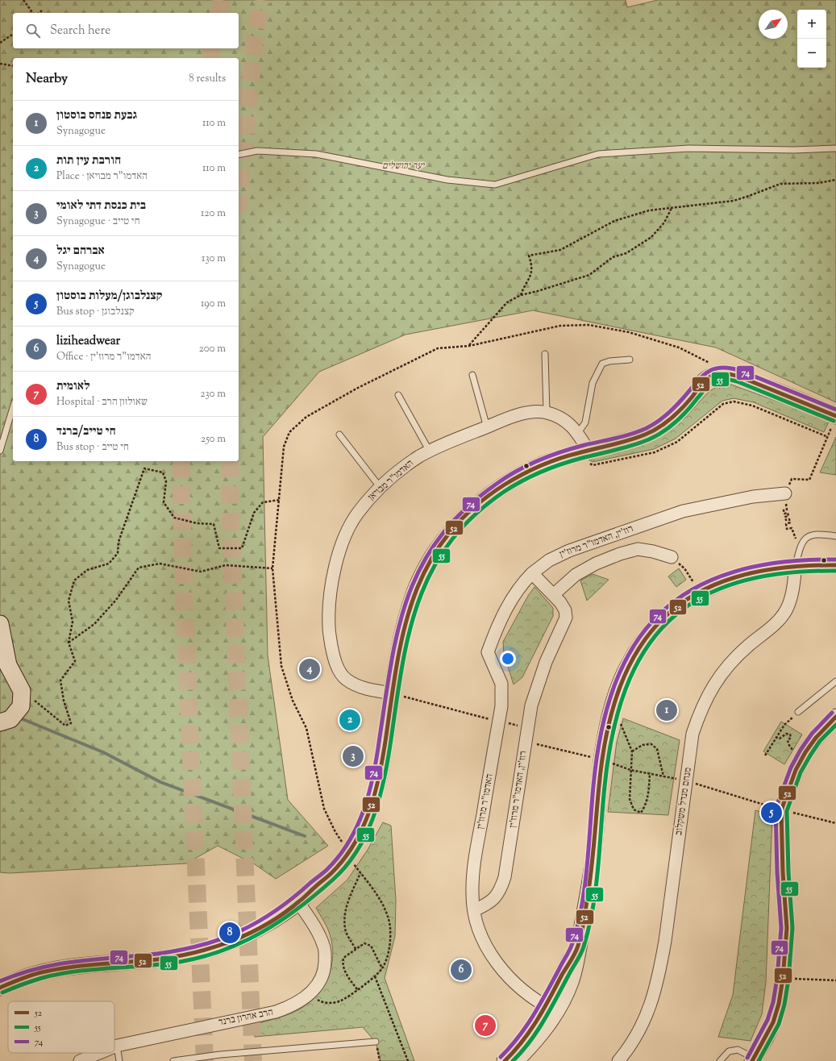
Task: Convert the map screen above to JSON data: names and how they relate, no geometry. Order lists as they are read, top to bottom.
{
  "streets": {
    "street": [
      "האדמו\"ר מבויאן",
      "רוז'ין, האדמו\"ר מרוז'ין",
      "האדמו\"ר מרוז'ין",
      "מנחם מנדל משקלוב",
      "הרב אהרון ברנד"
    ]
  },
  "crossings": [
    ["רוז'ין, האדמו\"ר מרוז'ין", "האדמו\"ר מרוז'ין"]
  ],
  "parks": ["יער ירושלים"],
  "lines": ["transit line 74", "transit line 52", "transit line 55"],
  "legend": ["52", "55", "74"],
  "north": "top right",
  "page": {
    "map_buttons": ["+", "−"],
    "search": "Search here",
    "heading": ["Nearby", "8 results"],
    "list": [
      {
        "mark": "1",
        "name": "גבעת פנחס בוסטון",
        "note": "Synagogue",
        "value": "110 m"
      },
      {
        "mark": "2",
        "name": "חורבת עין תות",
        "note": "Place · האדמו\"ר מבויאן",
        "value": "110 m"
      },
      {
        "mark": "3",
        "name": "בית כנסת דתי לאומי",
        "note": "Synagogue · חי טייב",
        "value": "120 m"
      },
      {
        "mark": "4",
        "name": "אברהם יגל",
        "note": "Synagogue",
        "value": "130 m"
      },
      {
        "mark": "5",
        "name": "קצנלבוגן/מעלות בוסטון",
        "note": "Bus stop · קצנלבוגן",
        "value": "190 m"
      },
      {
        "mark": "6",
        "name": "liziheadwear",
        "note": "Office · האדמו\"ר מרוז'ין",
        "value": "200 m"
      },
      {
        "mark": "7",
        "name": "לאומית",
        "note": "Hospital · שאולזון הרב",
        "value": "230 m"
      },
      {
        "mark": "8",
        "name": "חי טייב/ברנד",
        "note": "Bus stop · חי טייב",
        "value": "250 m"
      }
    ],
    "pins": [
      "4",
      "1",
      "2",
      "3",
      "5",
      "8",
      "6",
      "7"
    ]
  }
}
